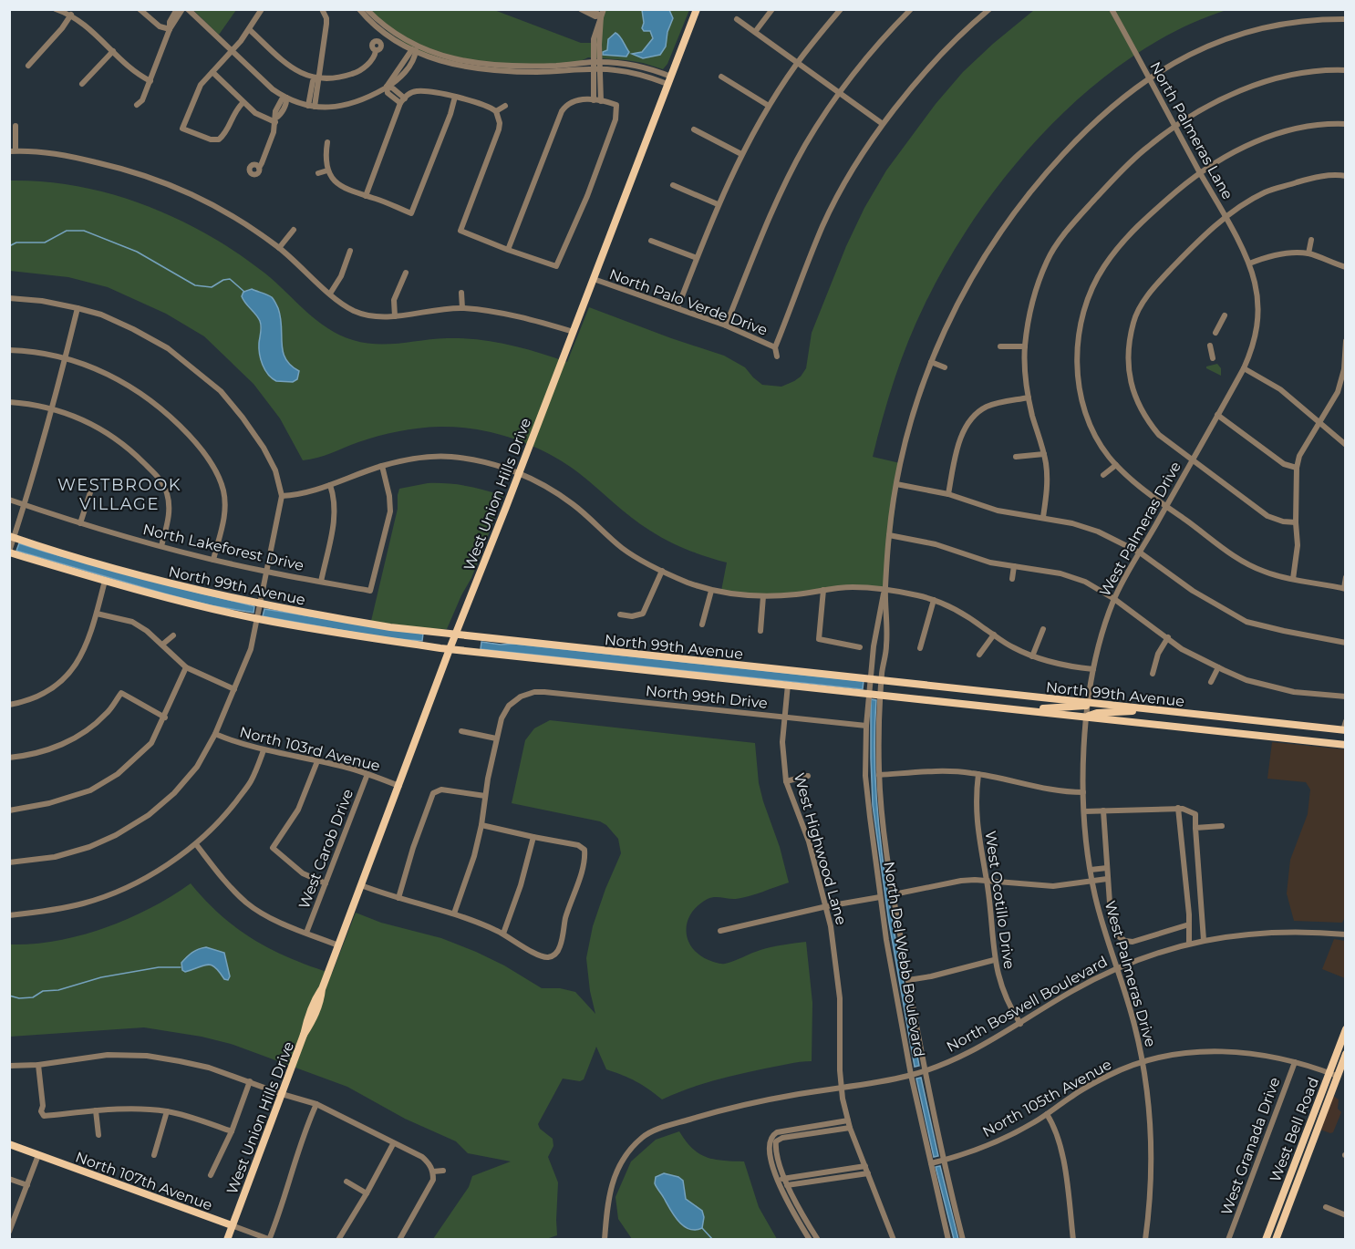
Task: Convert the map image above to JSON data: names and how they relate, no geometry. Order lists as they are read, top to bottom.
{
  "streets": {
    "main road": [
      "West Union Hills Drive",
      "North 99th Avenue",
      "West Bell Road",
      "North 107th Avenue"
    ],
    "street": [
      "North Palmeras Lane",
      "North Palo Verde Drive",
      "West Palmeras Drive",
      "North Lakeforest Drive",
      "North 99th Drive",
      "North 103rd Avenue",
      "West Carob Drive",
      "West Highwood Lane",
      "West Ocotillo Drive",
      "North Del Webb Boulevard",
      "North Boswell Boulevard",
      "North 105th Avenue",
      "West Granada Drive"
    ]
  },
  "crossings": [
    ["North Palmeras Lane", "West Palmeras Drive"],
    ["North Palo Verde Drive", "West Union Hills Drive"],
    ["West Union Hills Drive", "North 99th Avenue"],
    ["West Union Hills Drive", "North 103rd Avenue"],
    ["West Union Hills Drive", "North 107th Avenue"],
    ["West Palmeras Drive", "North 99th Avenue"],
    ["West Palmeras Drive", "North Boswell Boulevard"],
    ["West Palmeras Drive", "North 105th Avenue"],
    ["North 99th Avenue", "West Highwood Lane"],
    ["North 99th Avenue", "North Del Webb Boulevard"],
    ["North 99th Drive", "West Highwood Lane"],
    ["North 99th Drive", "North Del Webb Boulevard"],
    ["North 103rd Avenue", "West Carob Drive"],
    ["West Highwood Lane", "North Boswell Boulevard"],
    ["West Ocotillo Drive", "North Boswell Boulevard"],
    ["North Del Webb Boulevard", "North Boswell Boulevard"],
    ["North Del Webb Boulevard", "North 105th Avenue"],
    ["North 105th Avenue", "West Bell Road"],
    ["North 105th Avenue", "West Granada Drive"]
  ],
  "districts": ["WESTBROOK VILLAGE"]
}
